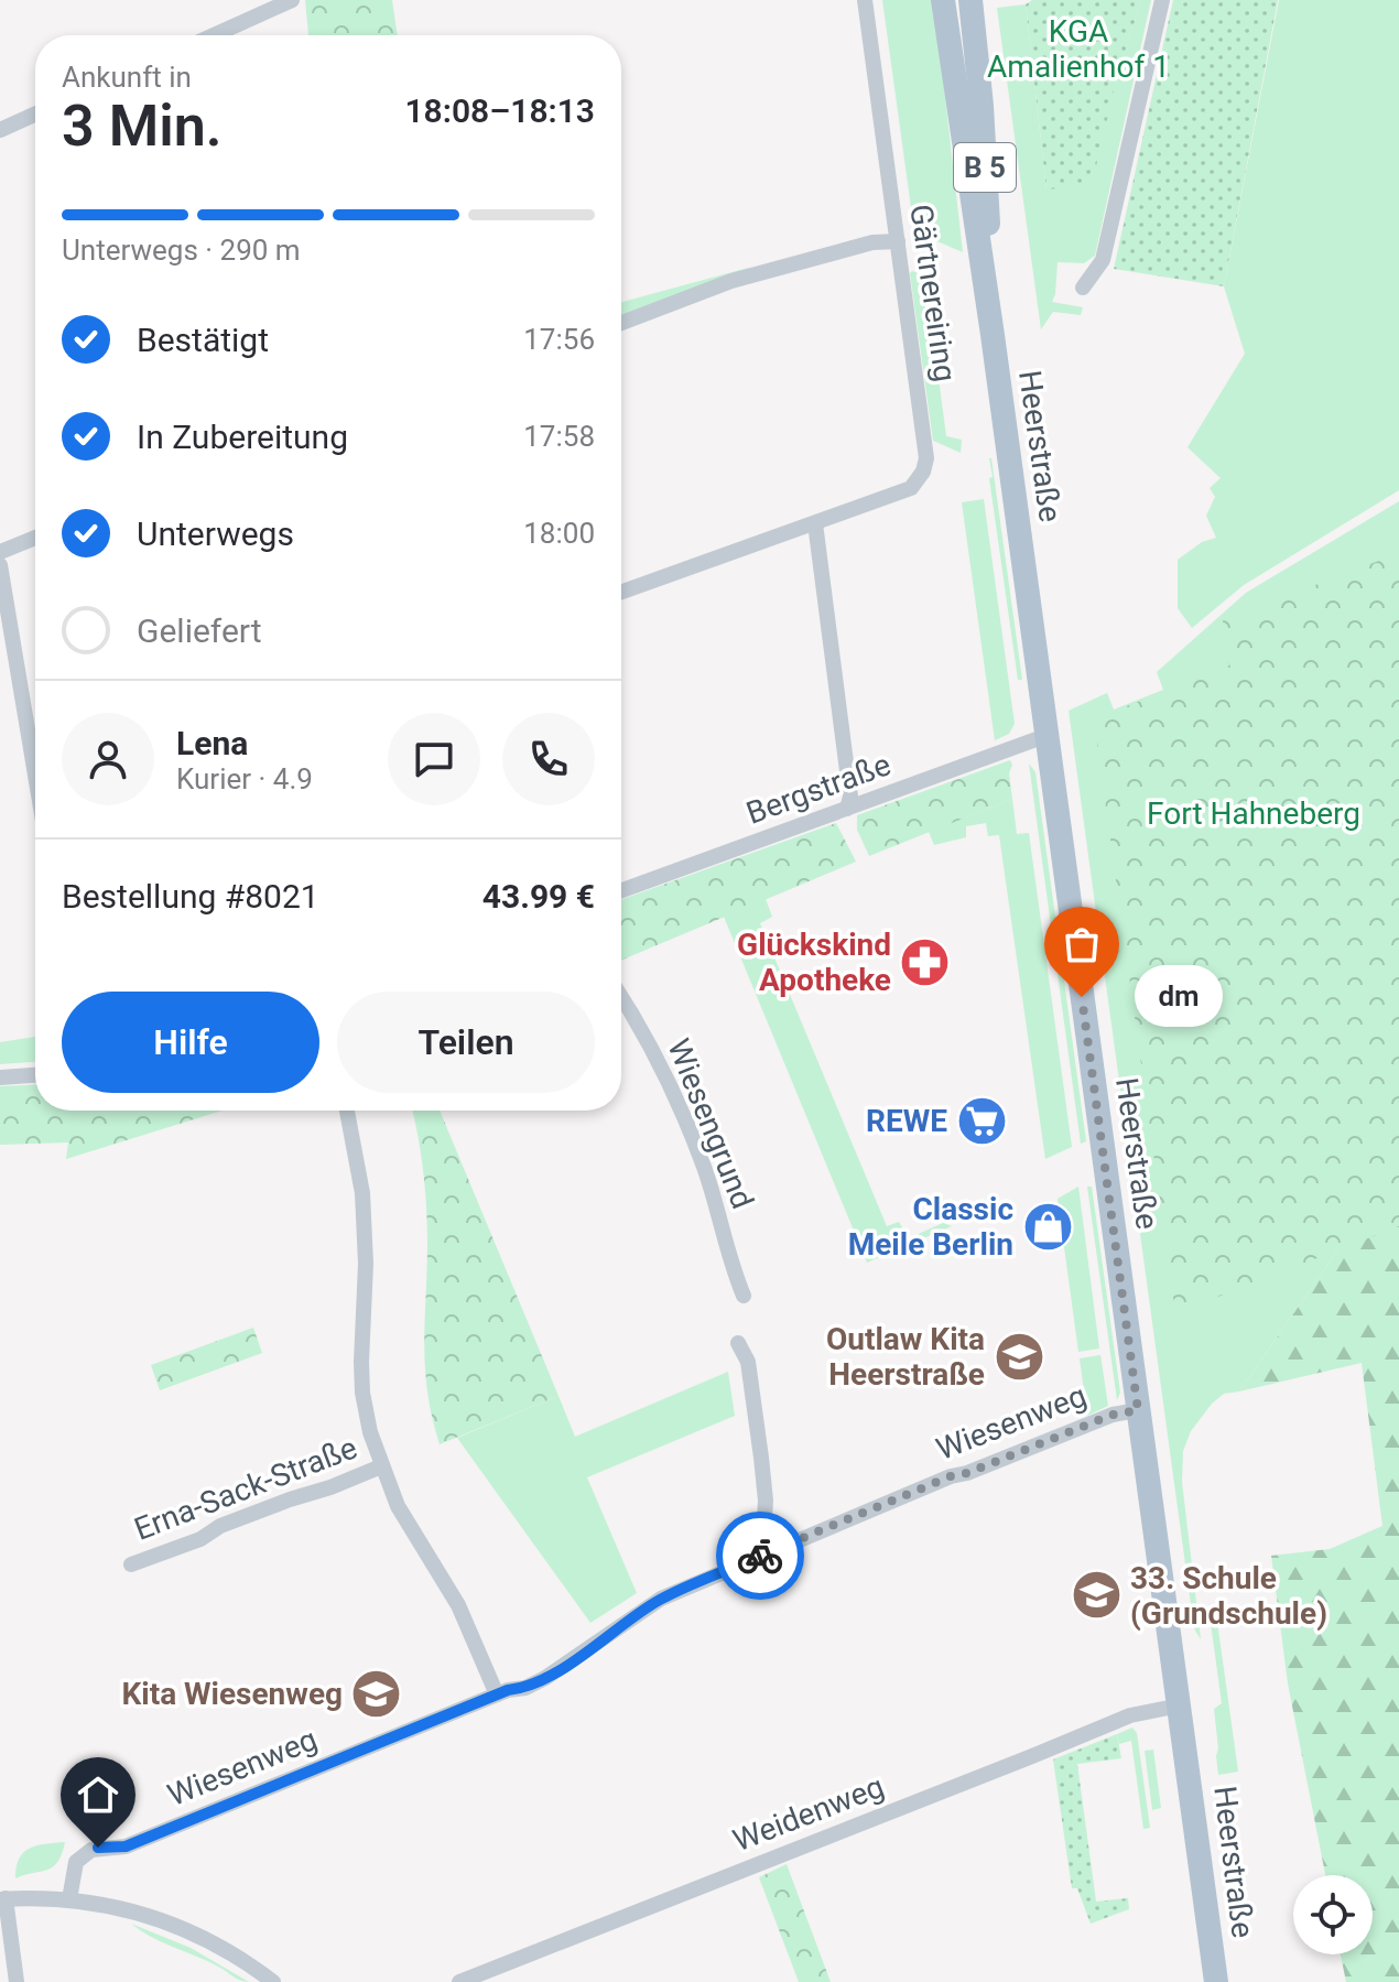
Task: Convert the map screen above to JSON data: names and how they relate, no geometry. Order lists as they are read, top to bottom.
{
  "streets": {
    "main road": ["B 5", "Heerstraße"],
    "street": [
      "Gärtnereiring",
      "Bergstraße",
      "Wiesengrund",
      "Wiesenweg",
      "Erna-Sack-Straße",
      "Weidenweg"
    ]
  },
  "crossings": [
    ["Heerstraße", "Bergstraße"],
    ["Heerstraße", "Wiesenweg"],
    ["Heerstraße", "Weidenweg"]
  ],
  "parks": ["KGA Amalienhof 1", "Fort Hahneberg"],
  "places": {
    "pharmacy": ["Glückskind Apotheke"],
    "other": ["dm"],
    "supermarket": ["REWE"],
    "shop": ["Classic Meile Berlin"],
    "school or university": ["Outlaw Kita Heerstraße", "33. Schule (Grundschule)", "Kita Wiesenweg"]
  },
  "page": {
    "heading": ["3 Min.", "Ankunft in", "18:08–18:13"],
    "panel": [
      "Lena",
      "Kurier · 4.9",
      "Bestellung #8021",
      "43.99 €"
    ],
    "bar": "Unterwegs · 290 m",
    "list": [
      ["Bestätigt", "17:56"],
      ["In Zubereitung", "17:58"],
      ["Unterwegs", "18:00"],
      "Geliefert"
    ],
    "bubble": "dm",
    "buttons": ["Hilfe", "Teilen"]
  }
}
